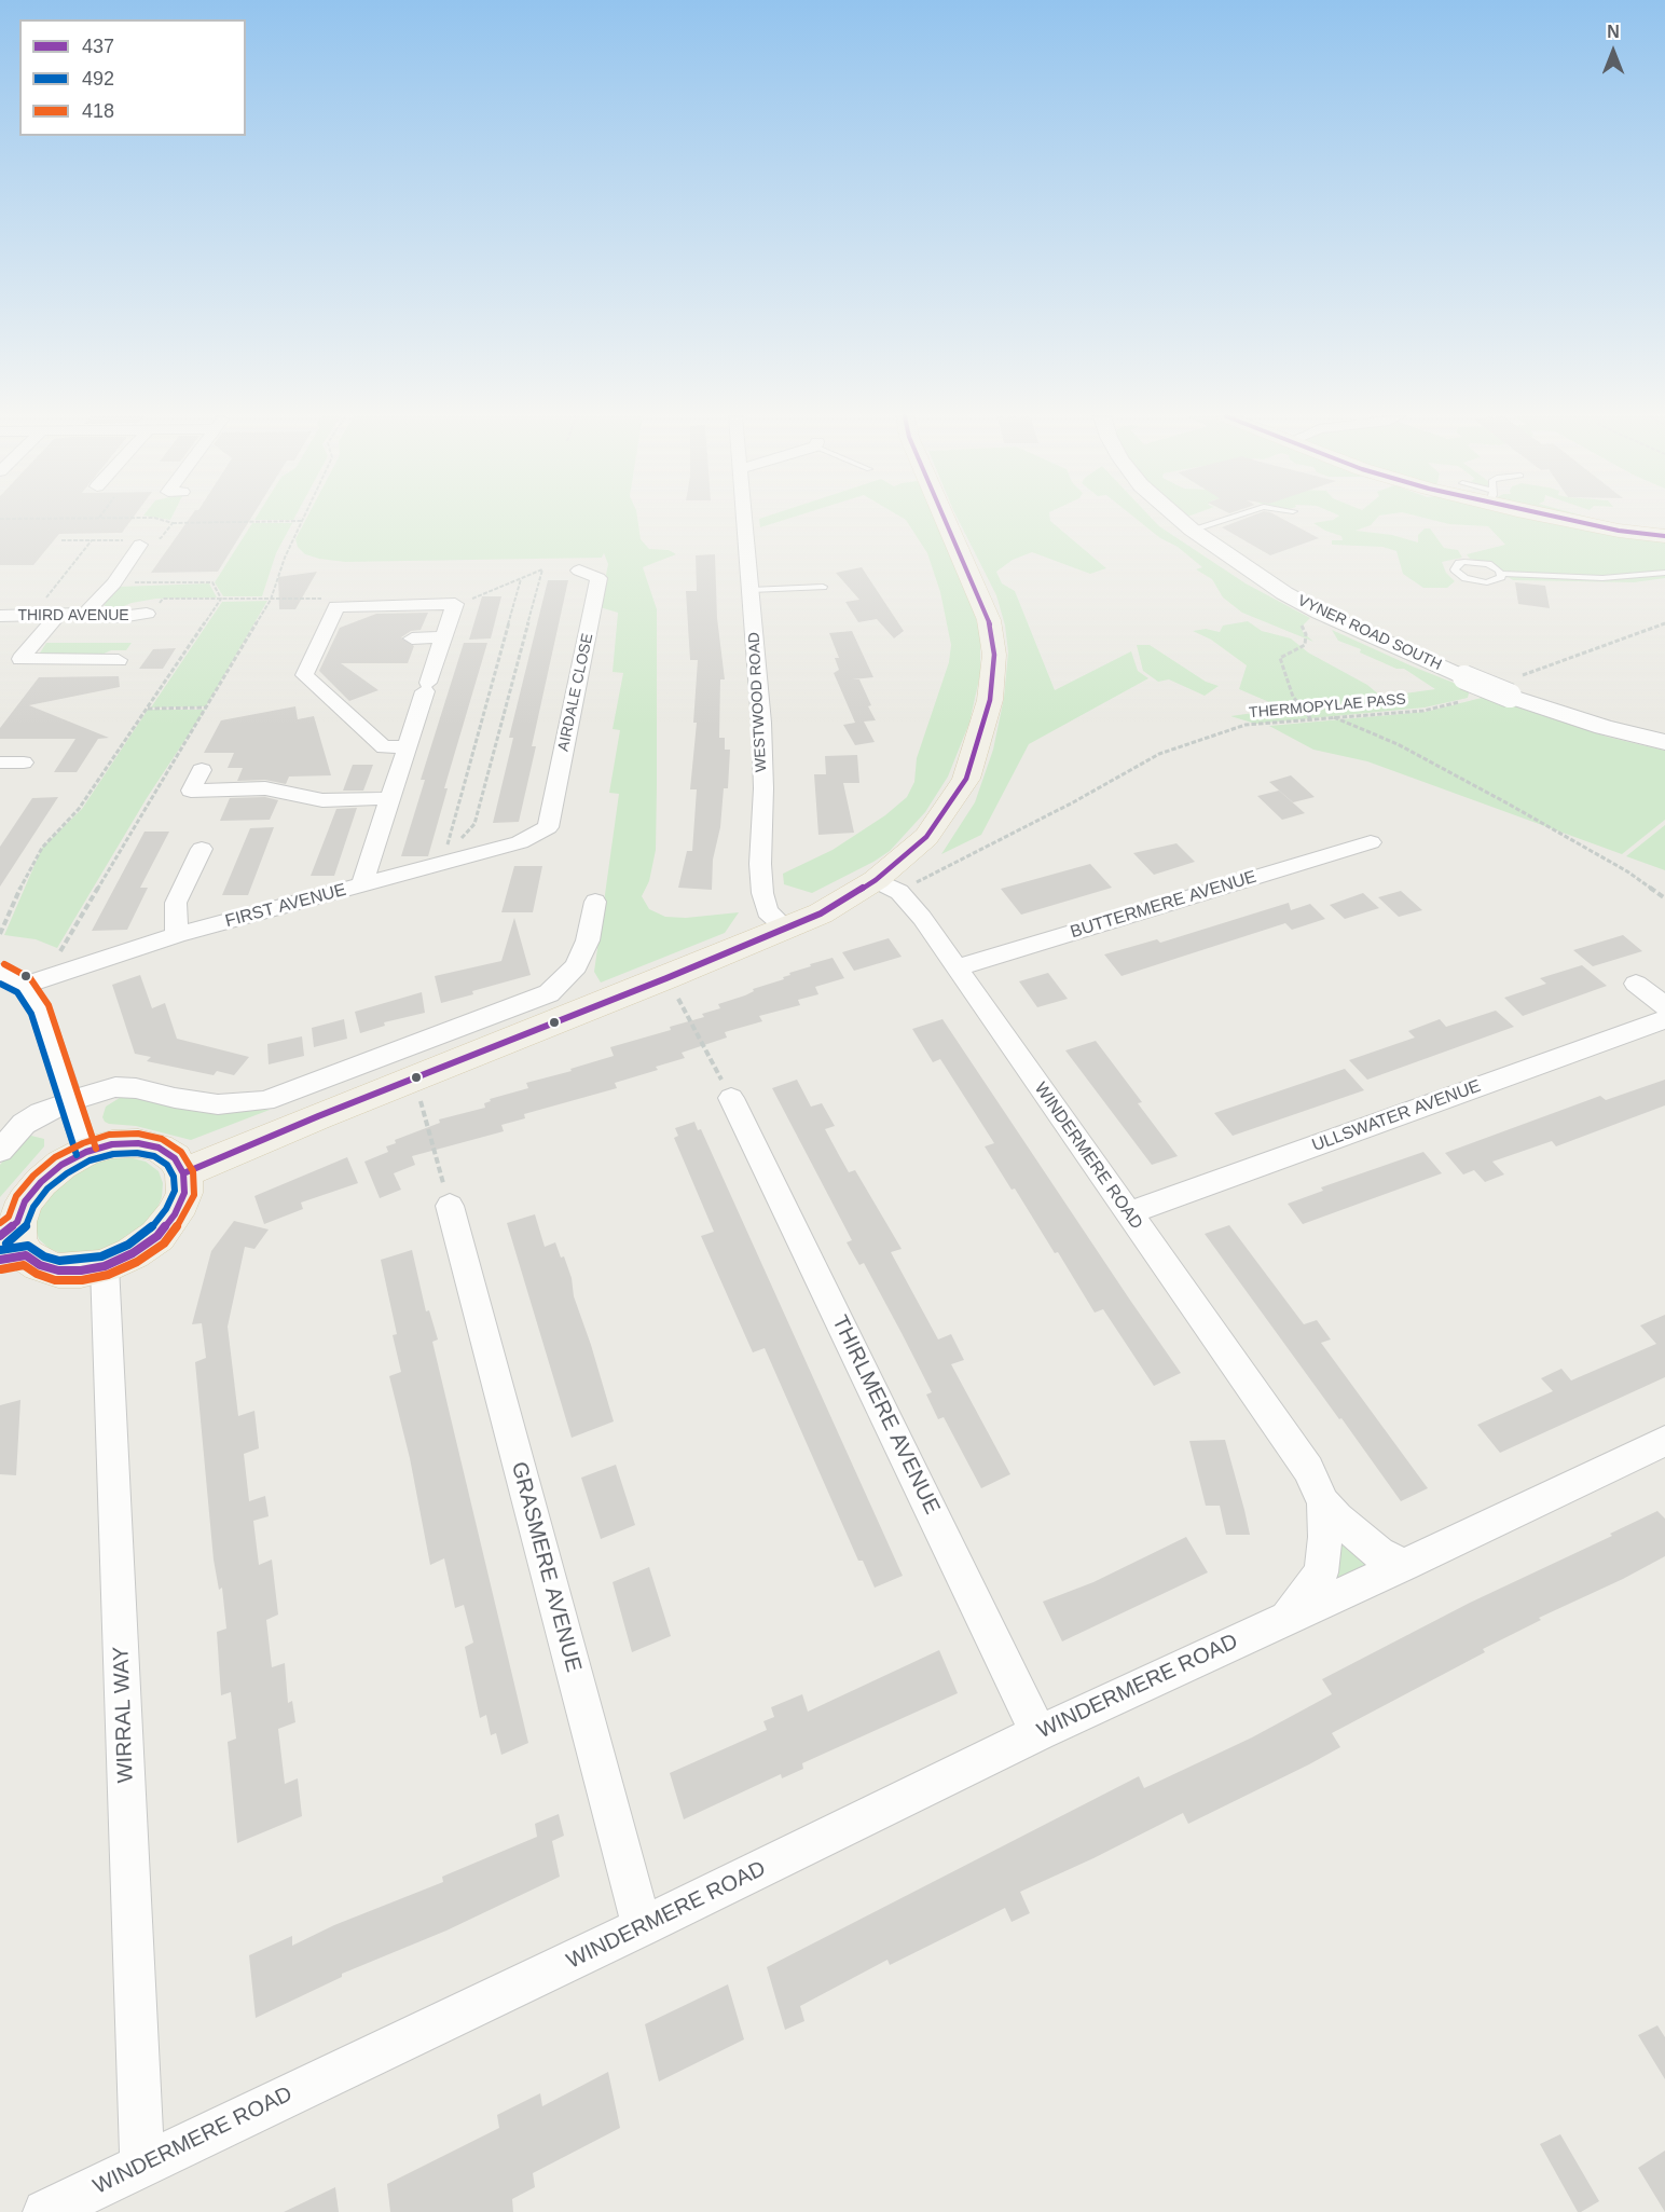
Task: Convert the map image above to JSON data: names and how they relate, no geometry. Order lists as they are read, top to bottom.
{
  "streets": {
    "street": [
      "THIRD AVENUE",
      "VYNER ROAD SOUTH",
      "AIRDALE CLOSE",
      "WESTWOOD ROAD",
      "BUTTERMERE AVENUE",
      "FIRST AVENUE",
      "ULLSWATER AVENUE",
      "WINDERMERE ROAD",
      "THIRLMERE AVENUE",
      "GRASMERE AVENUE",
      "WIRRAL WAY"
    ],
    "path": ["THERMOPYLAE PASS"]
  },
  "crossings": [
    ["AIRDALE CLOSE", "FIRST AVENUE"],
    ["THERMOPYLAE PASS", "WINDERMERE ROAD"],
    ["BUTTERMERE AVENUE", "WINDERMERE ROAD"],
    ["ULLSWATER AVENUE", "WINDERMERE ROAD"],
    ["WINDERMERE ROAD", "THIRLMERE AVENUE"],
    ["WINDERMERE ROAD", "GRASMERE AVENUE"],
    ["WINDERMERE ROAD", "WIRRAL WAY"]
  ],
  "lines": ["transit line 437", "transit line 418", "transit line 492"],
  "legend": ["437", "492", "418"],
  "north": "top"
}
